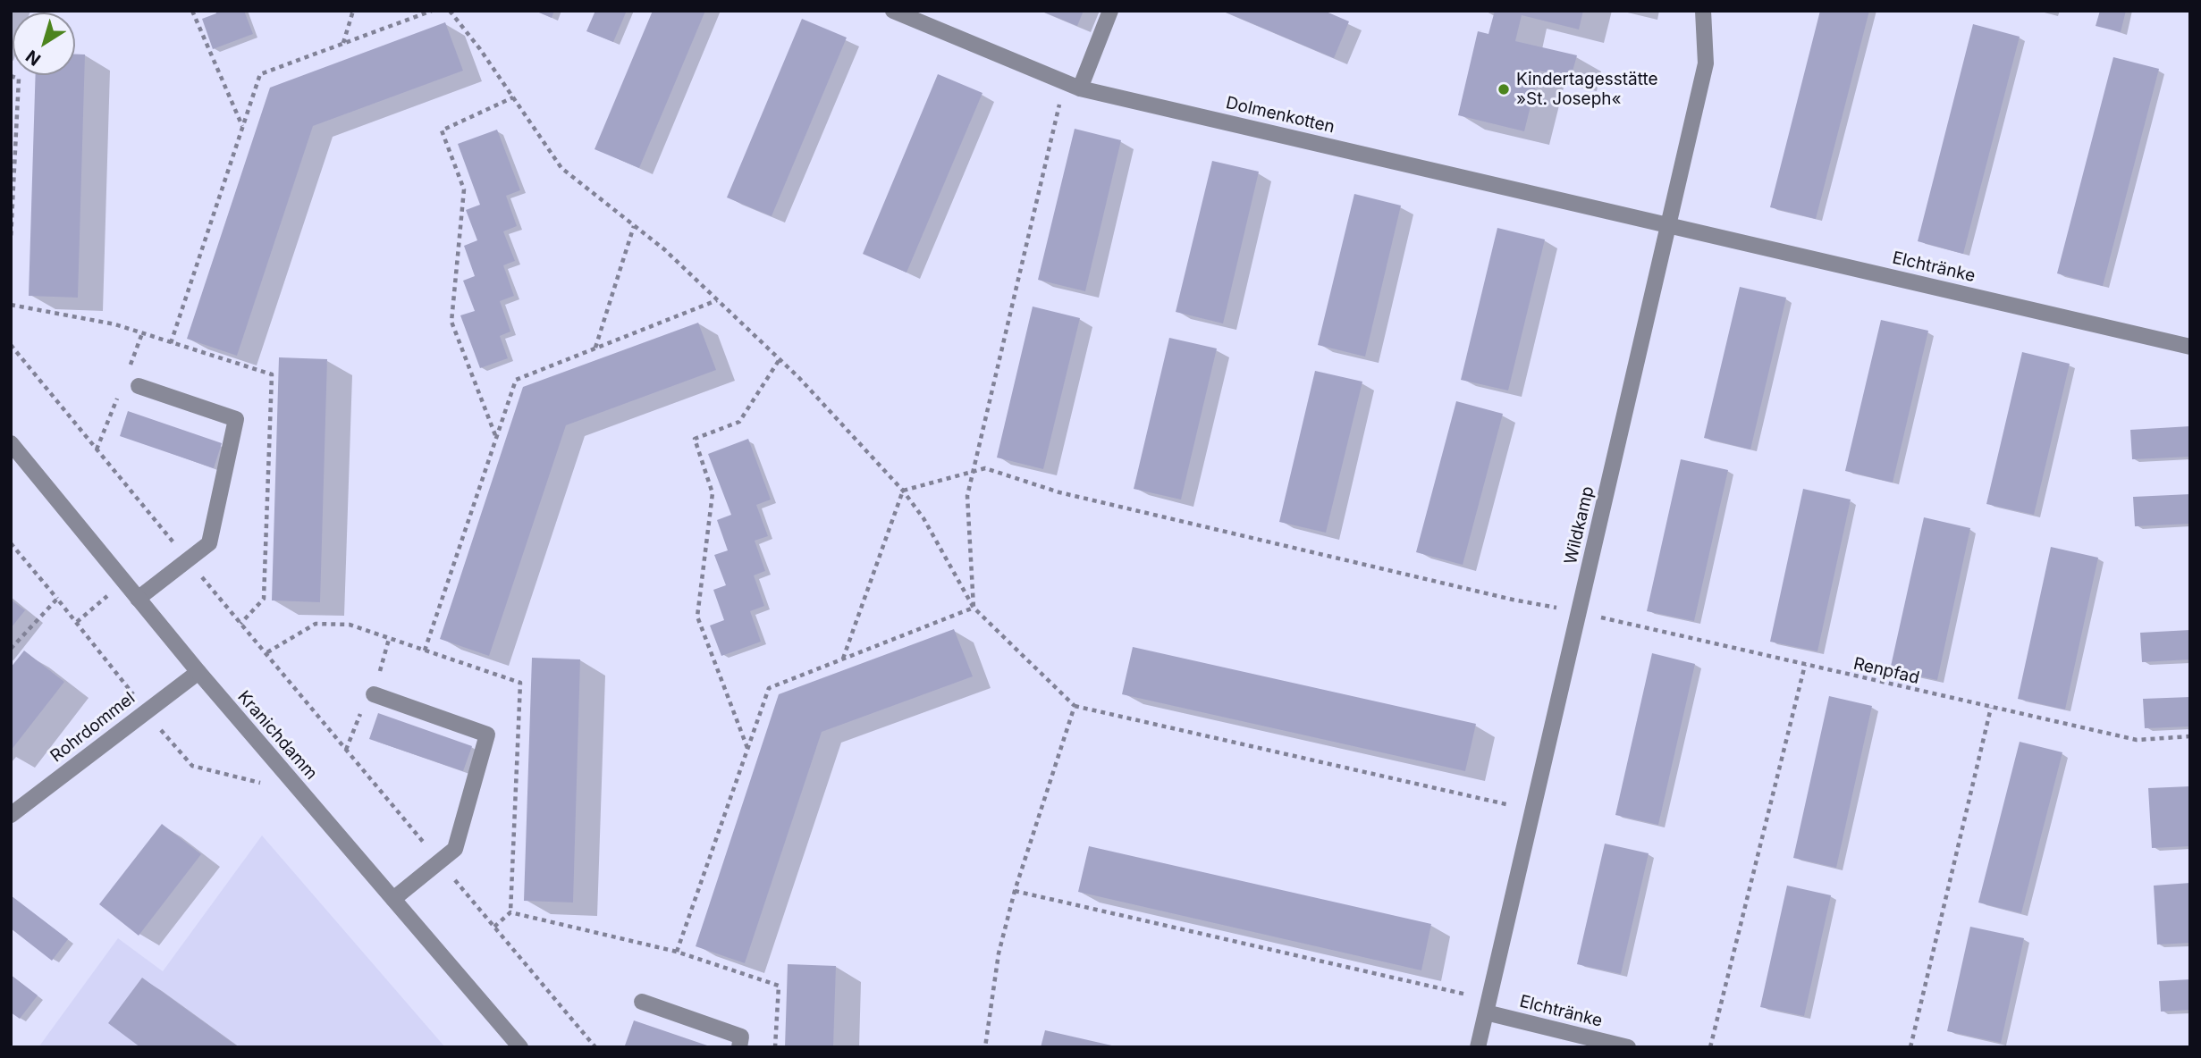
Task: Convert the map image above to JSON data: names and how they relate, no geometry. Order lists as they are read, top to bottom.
{
  "streets": {
    "street": [
      "Dolmenkotten",
      "Elchtränke",
      "Wildkamp",
      "Rohrdommel",
      "Kranichdamm"
    ],
    "path": ["Renpfad"]
  },
  "crossings": [
    ["Dolmenkotten", "Elchtränke"],
    ["Dolmenkotten", "Wildkamp"],
    ["Elchtränke", "Wildkamp"],
    ["Wildkamp", "Renpfad"],
    ["Rohrdommel", "Kranichdamm"]
  ],
  "places": ["Kindertagesstätte »St. Joseph«"],
  "north": "bottom left"
}
